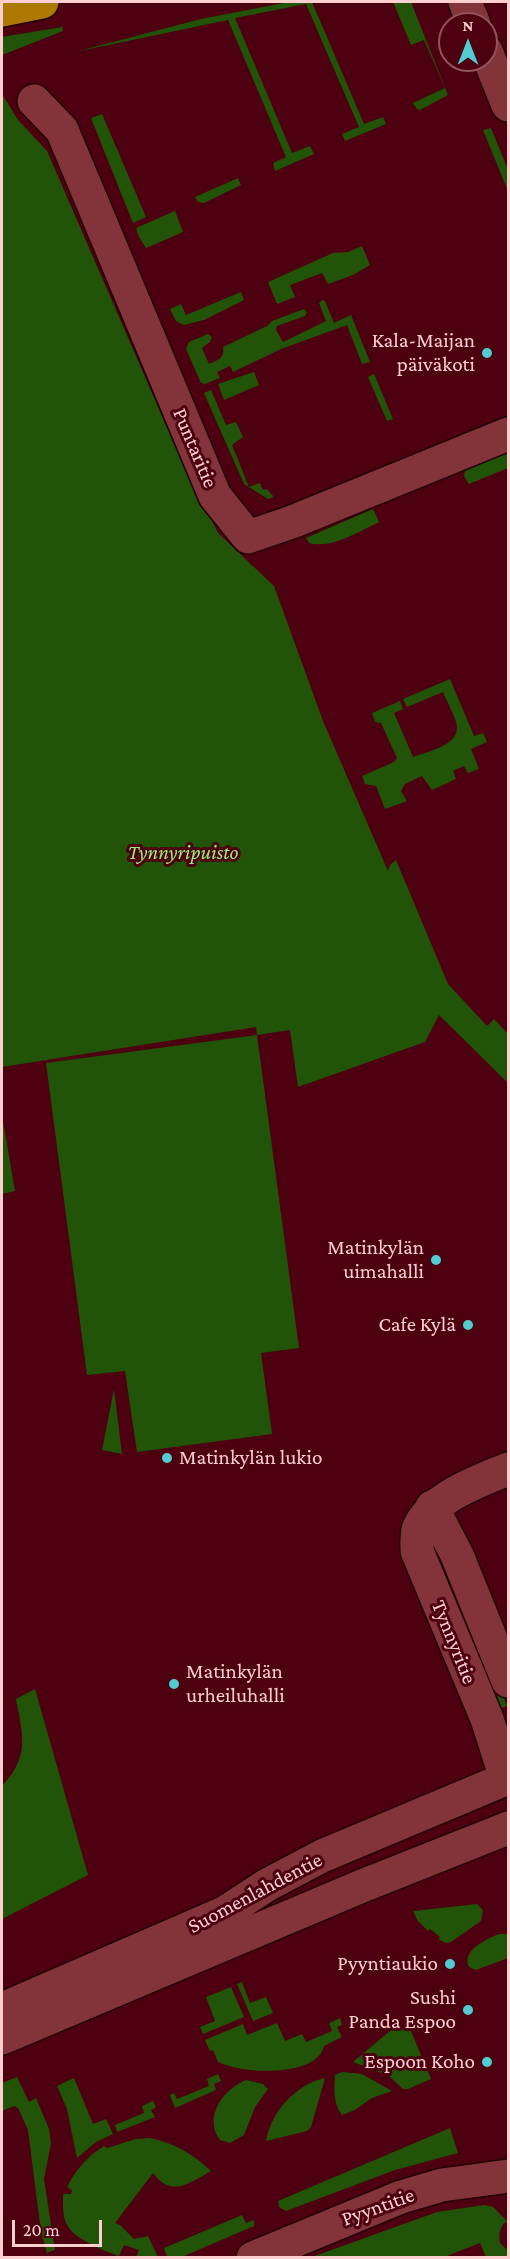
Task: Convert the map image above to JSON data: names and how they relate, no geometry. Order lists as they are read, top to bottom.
{
  "streets": {
    "street": [
      "Puntaritie",
      "Tynnyritie",
      "Suomenlahdentie",
      "Pyyntitie"
    ]
  },
  "crossings": [
    ["Tynnyritie", "Suomenlahdentie"]
  ],
  "parks": ["Tynnyripuisto"],
  "places": [
    "Kala-Maijan päiväkoti",
    "Matinkylän uimahalli",
    "Cafe Kylä",
    "Matinkylän lukio",
    "Matinkylän urheiluhalli",
    "Pyyntiaukio",
    "Sushi Panda Espoo",
    "Espoon Koho"
  ],
  "scale_bar": "20 m",
  "north": "top"
}
